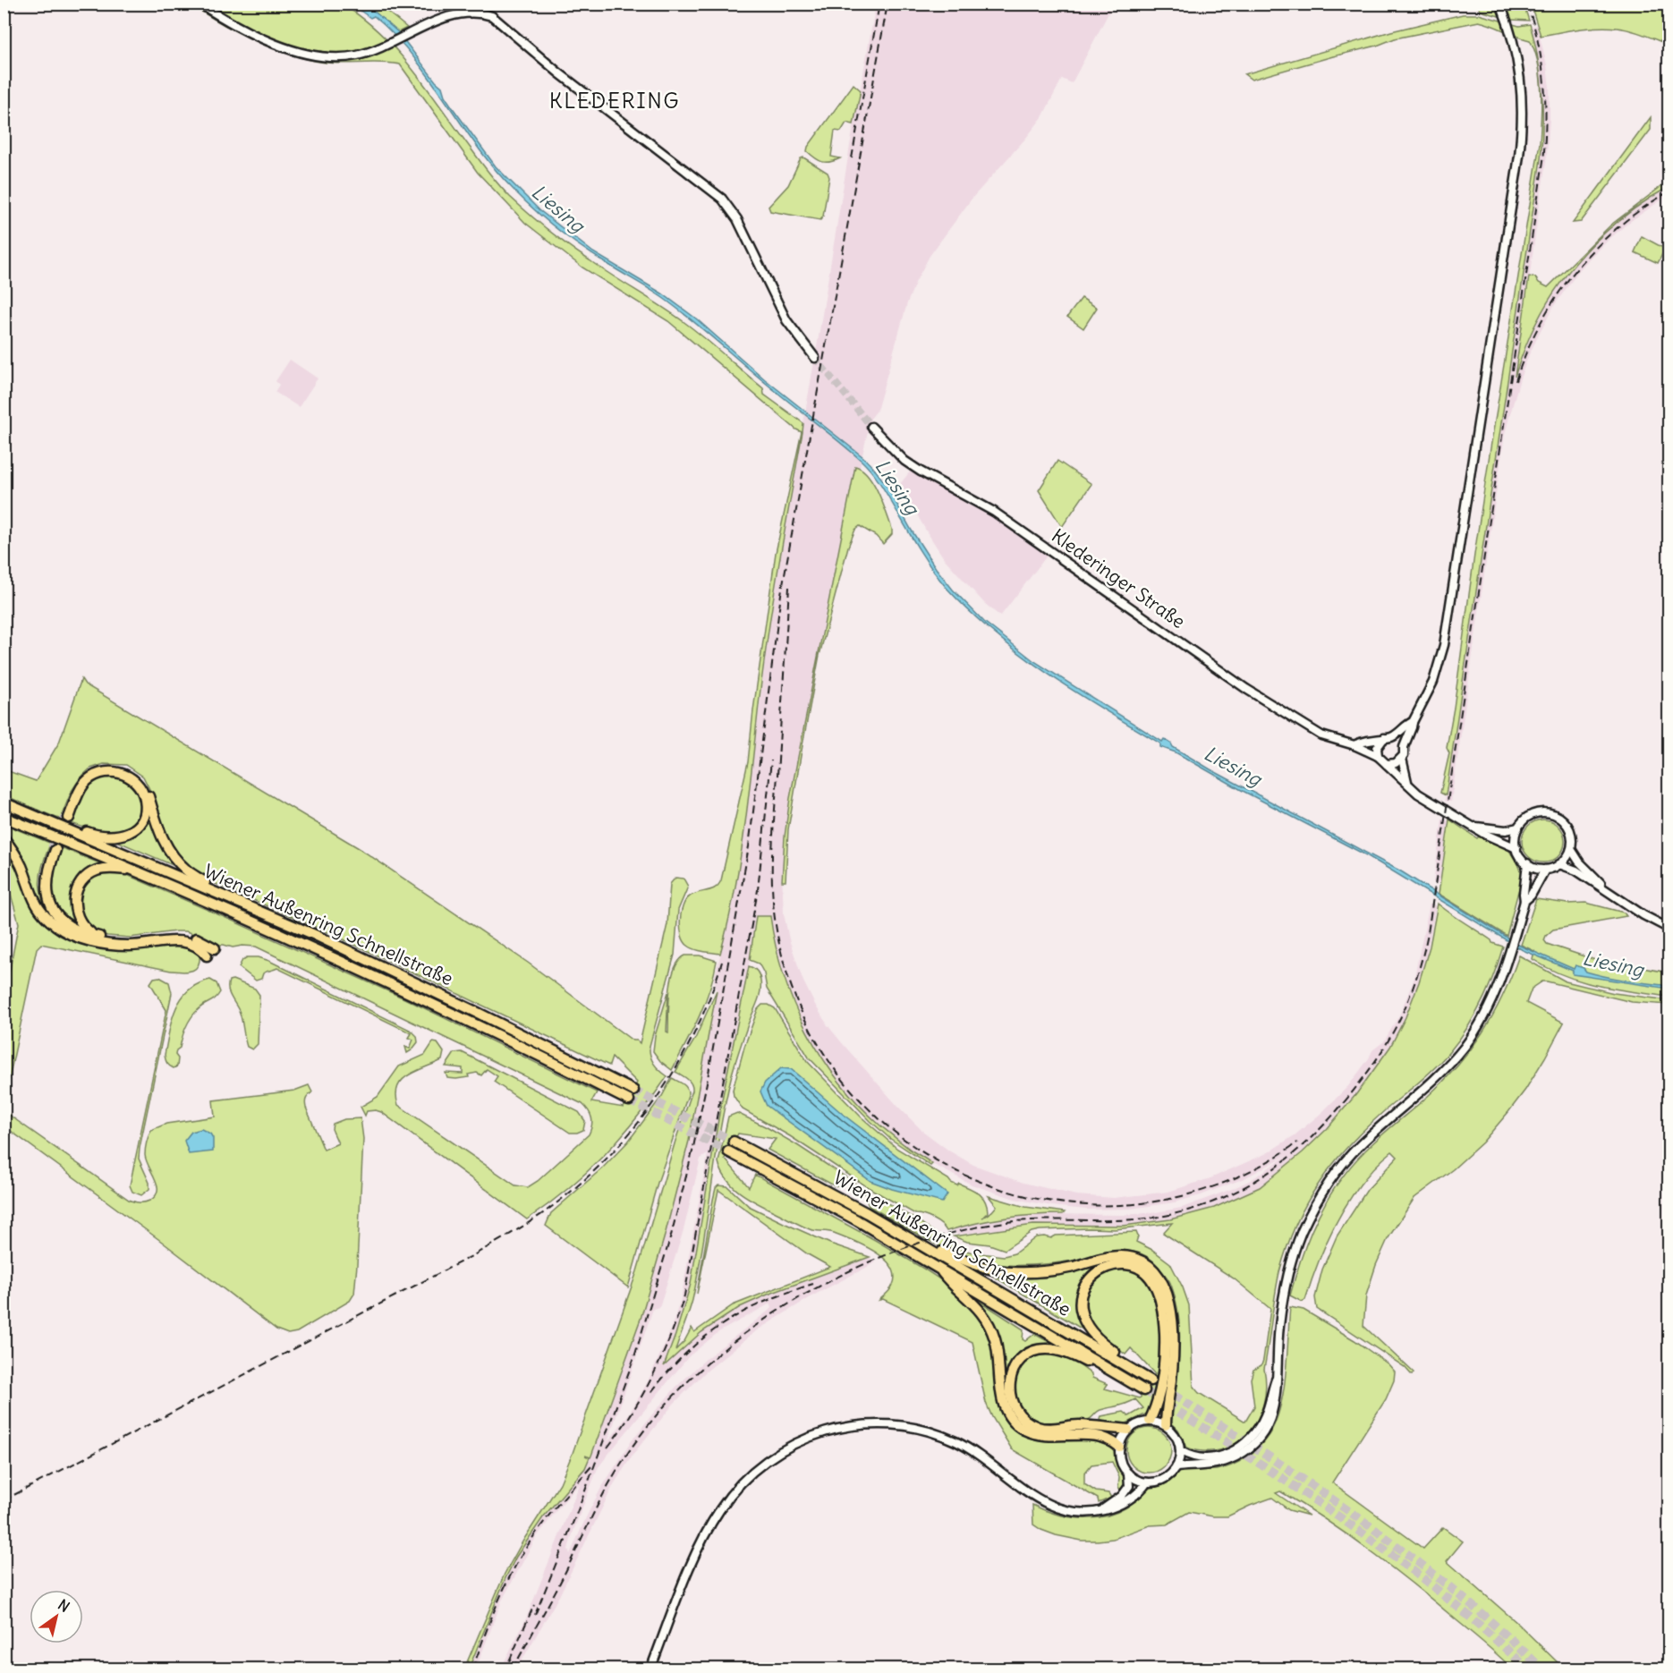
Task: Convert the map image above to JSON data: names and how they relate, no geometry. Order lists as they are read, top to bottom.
{
  "streets": {
    "highway": ["Wiener Außenring Schnellstraße"],
    "main road": ["Klederinger Straße"]
  },
  "districts": ["KLEDERING"],
  "water": ["Liesing"],
  "north": "top right"
}
